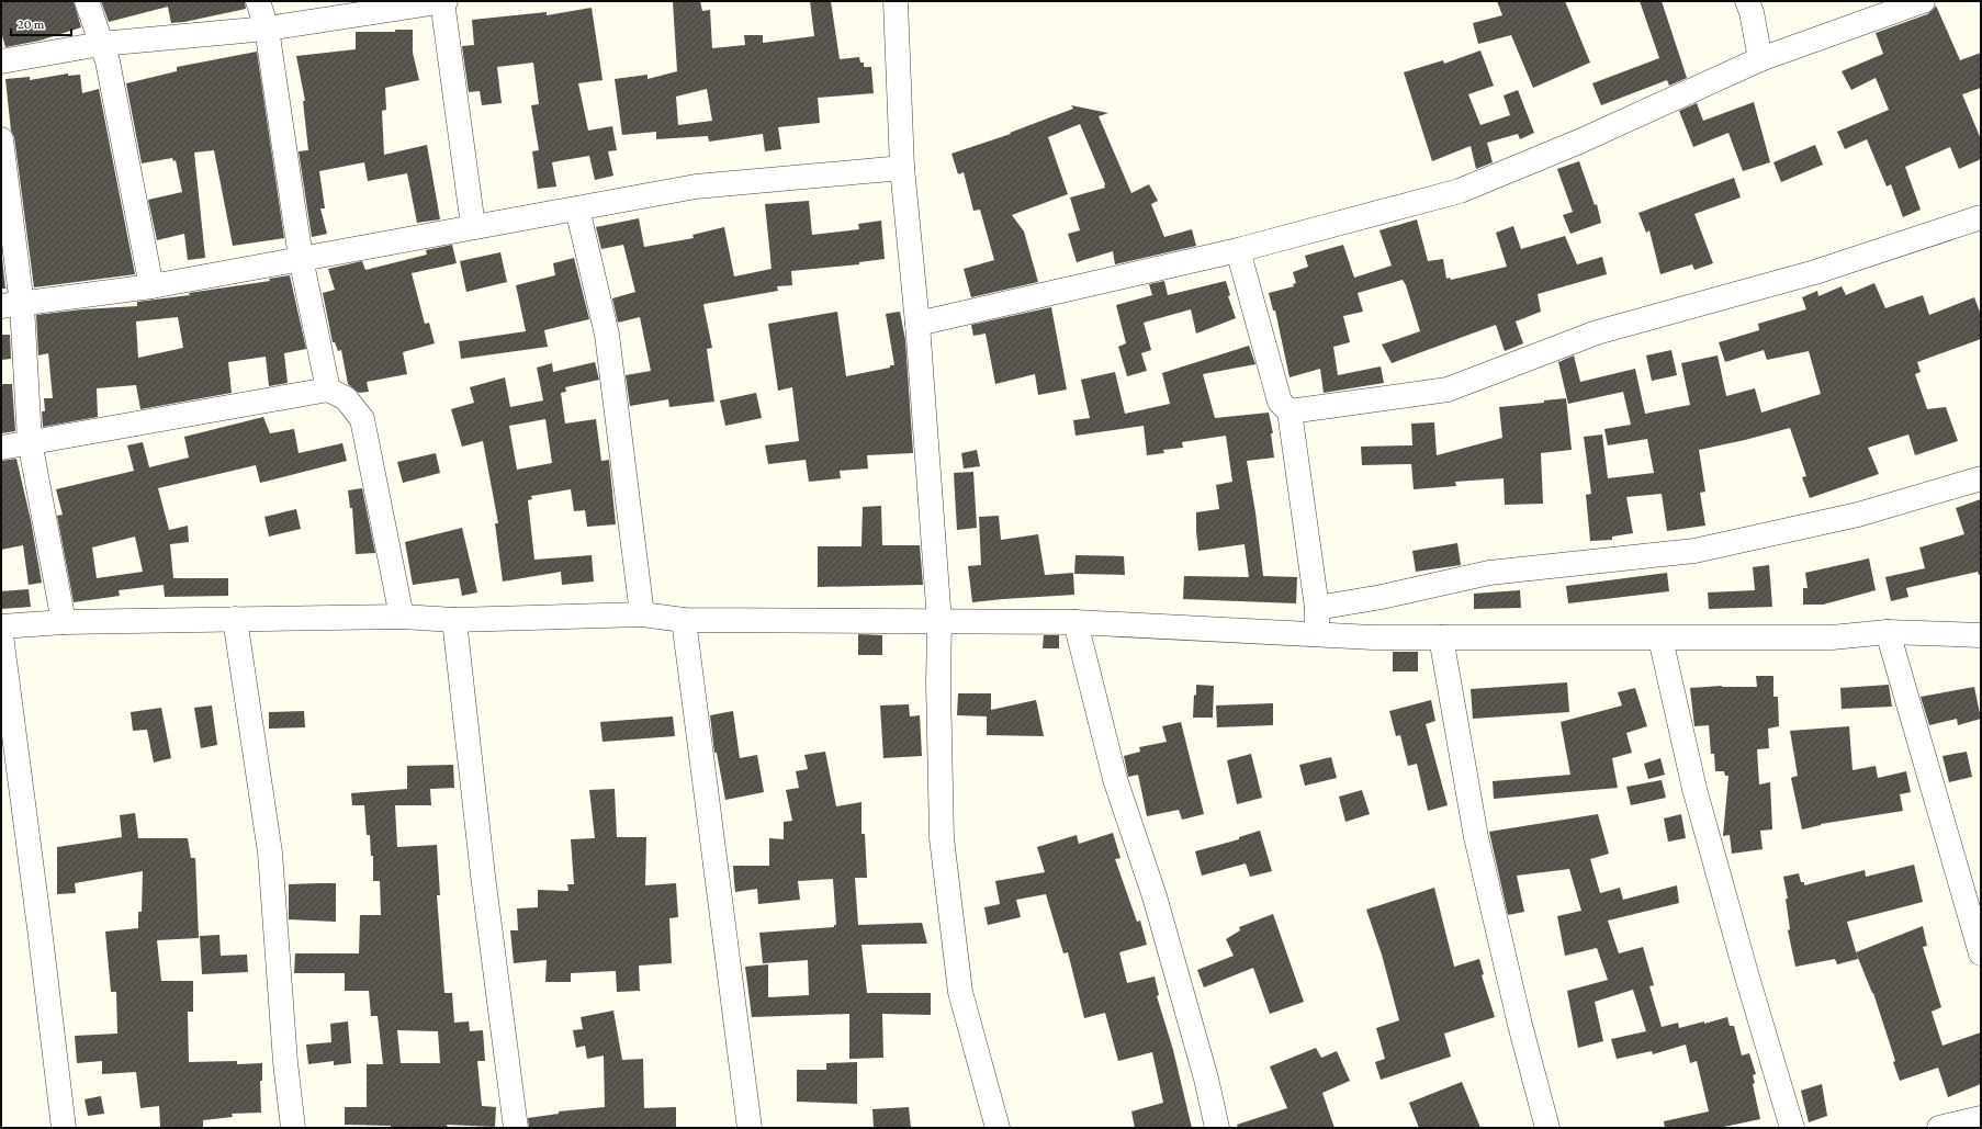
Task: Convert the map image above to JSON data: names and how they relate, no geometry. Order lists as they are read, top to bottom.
{
  "scale_bar": "20 m"
}
